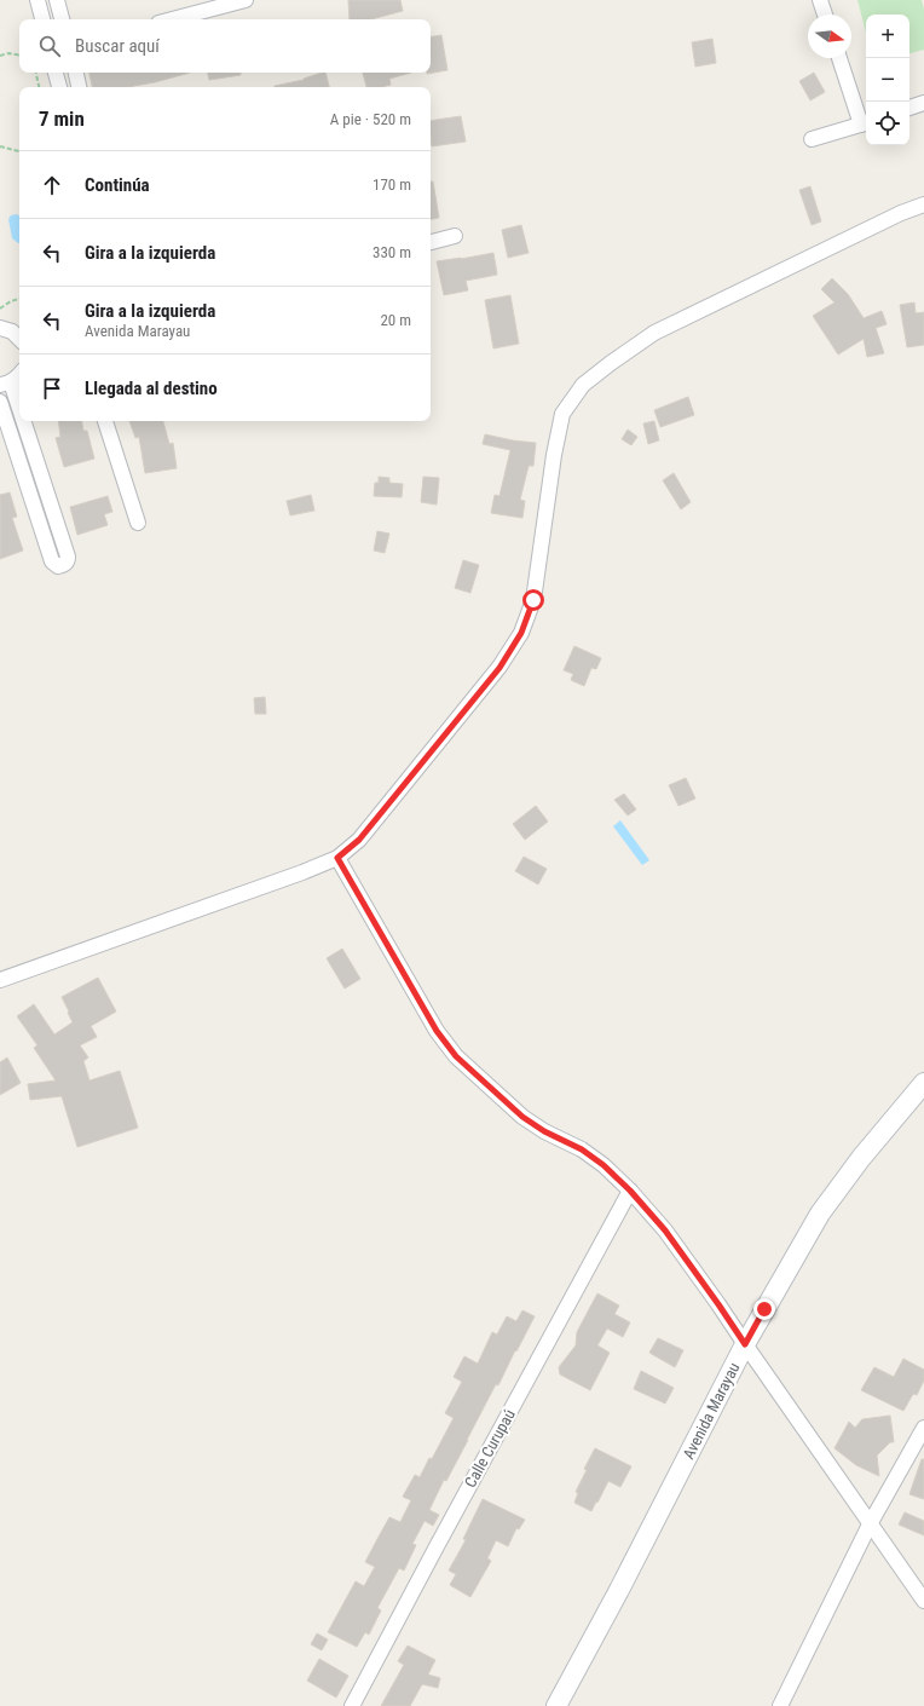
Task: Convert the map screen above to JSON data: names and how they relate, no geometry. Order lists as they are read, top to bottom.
{
  "streets": {
    "street": ["Avenida Marayau", "Calle Curupaú"]
  },
  "north": "right",
  "page": {
    "map_buttons": ["+", "−"],
    "search": "Buscar aquí",
    "heading": ["7 min", "A pie · 520 m"],
    "list": [
      ["Continúa", "170 m"],
      ["Gira a la izquierda", "330 m"],
      ["Gira a la izquierda", "Avenida Marayau", "20 m"],
      "Llegada al destino"
    ]
  }
}
